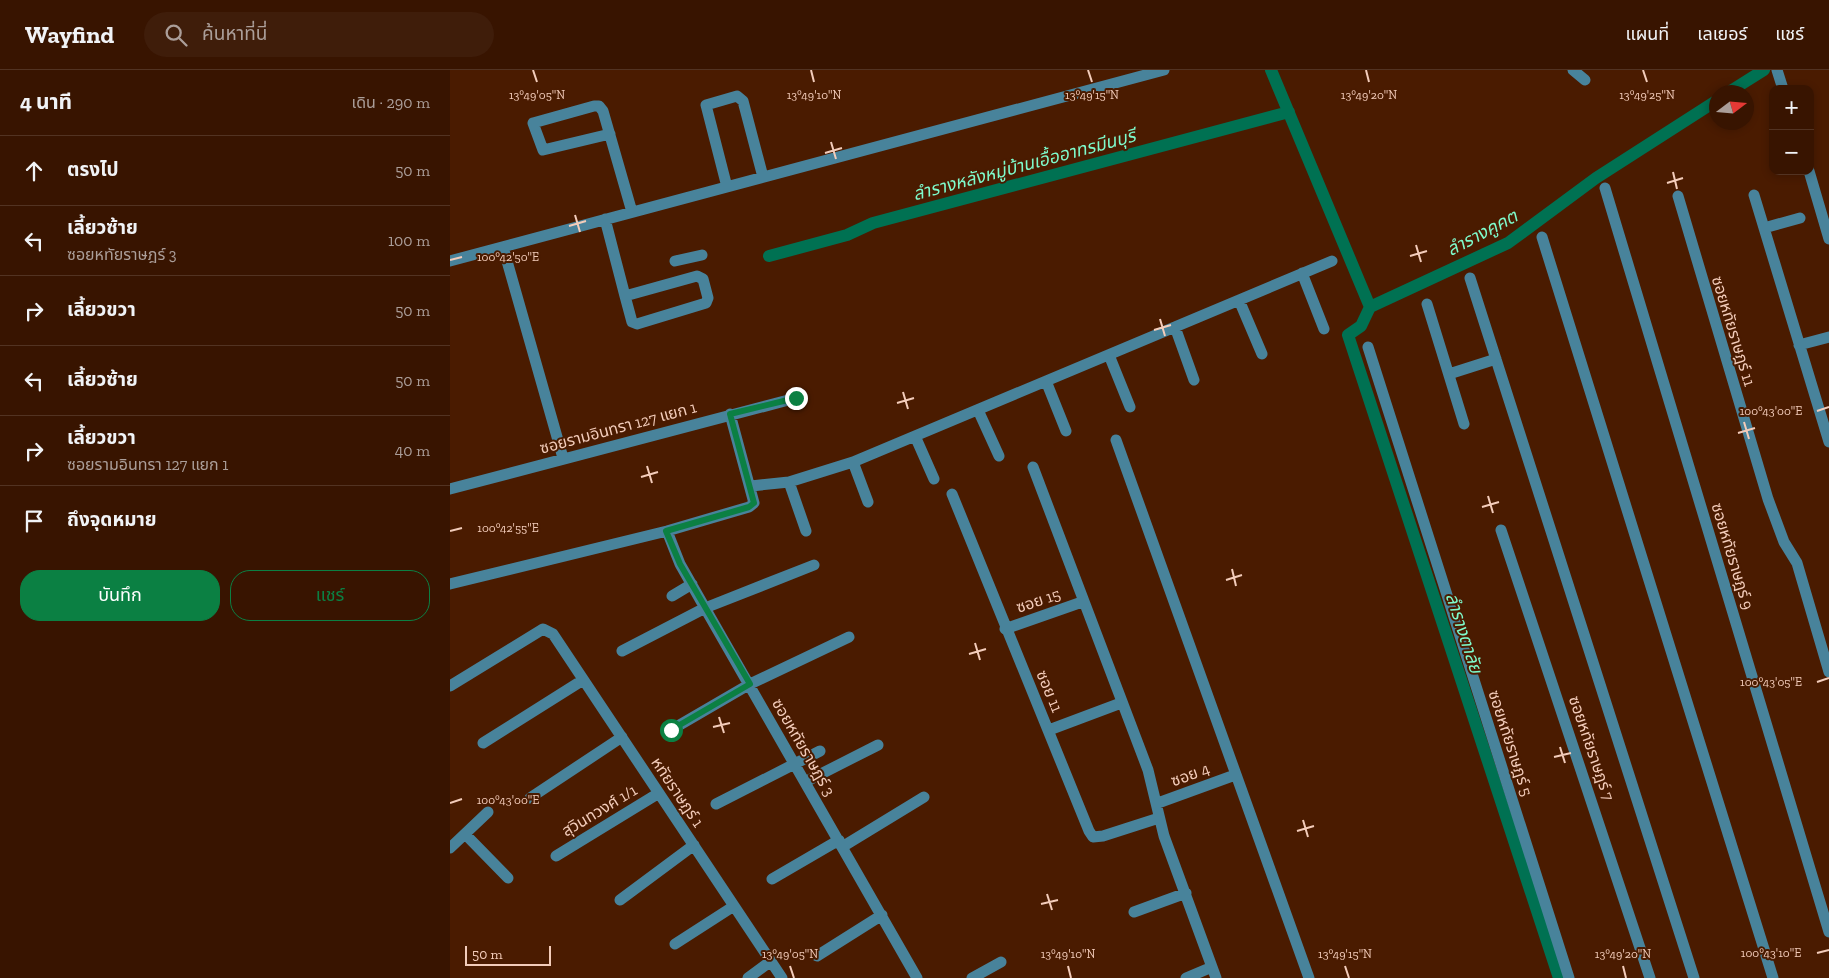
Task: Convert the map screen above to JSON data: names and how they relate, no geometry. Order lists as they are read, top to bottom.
{
  "streets": {
    "street": [
      "ซอยหทัยราษฎร์ 11",
      "ซอยรามอินทรา 127 แยก 1",
      "ซอยหทัยราษฎร์ 9",
      "ซอย 15",
      "ซอย 11",
      "ซอยหทัยราษฎร์ 5",
      "ซอยหทัยราษฎร์ 3",
      "ซอยหทัยราษฎร์ 7",
      "ซอย 4",
      "หทัยราษฎร์ 1",
      "สุวินทวงศ์ 1/1"
    ]
  },
  "crossings": [
    ["ซอย 15", "ซอย 11"],
    ["หทัยราษฎร์ 1", "สุวินทวงศ์ 1/1"]
  ],
  "water": ["ลำรางหลังหมู่บ้านเอื้ออาทรมีนบุรี", "ลำรางคูคต", "ลำรางตาลัย"],
  "scale_bar": "50 m",
  "north": "right",
  "page": {
    "header": "Wayfind",
    "search": "ค้นหาที่นี่",
    "nav": ["แผนที่", "เลเยอร์", "แชร์"],
    "heading": ["4 นาที", "เดิน · 290 m"],
    "map_buttons": ["+", "−"],
    "list": [
      ["ตรงไป", "50 m"],
      ["เลี้ยวซ้าย", "ซอยหทัยราษฎร์ 3", "100 m"],
      ["เลี้ยวขวา", "50 m"],
      ["เลี้ยวซ้าย", "50 m"],
      ["เลี้ยวขวา", "ซอยรามอินทรา 127 แยก 1", "40 m"],
      "ถึงจุดหมาย"
    ],
    "buttons": ["บันทึก", "แชร์"],
    "scale": "50 m"
  },
  "coordinates": [
    "13°49'05\"N",
    "13°49'10\"N",
    "13°49'15\"N",
    "13°49'20\"N",
    "13°49'25\"N",
    "100°42'50\"E",
    "100°43'00\"E",
    "100°42'55\"E",
    "100°43'05\"E",
    "100°43'10\"E"
  ]
}
